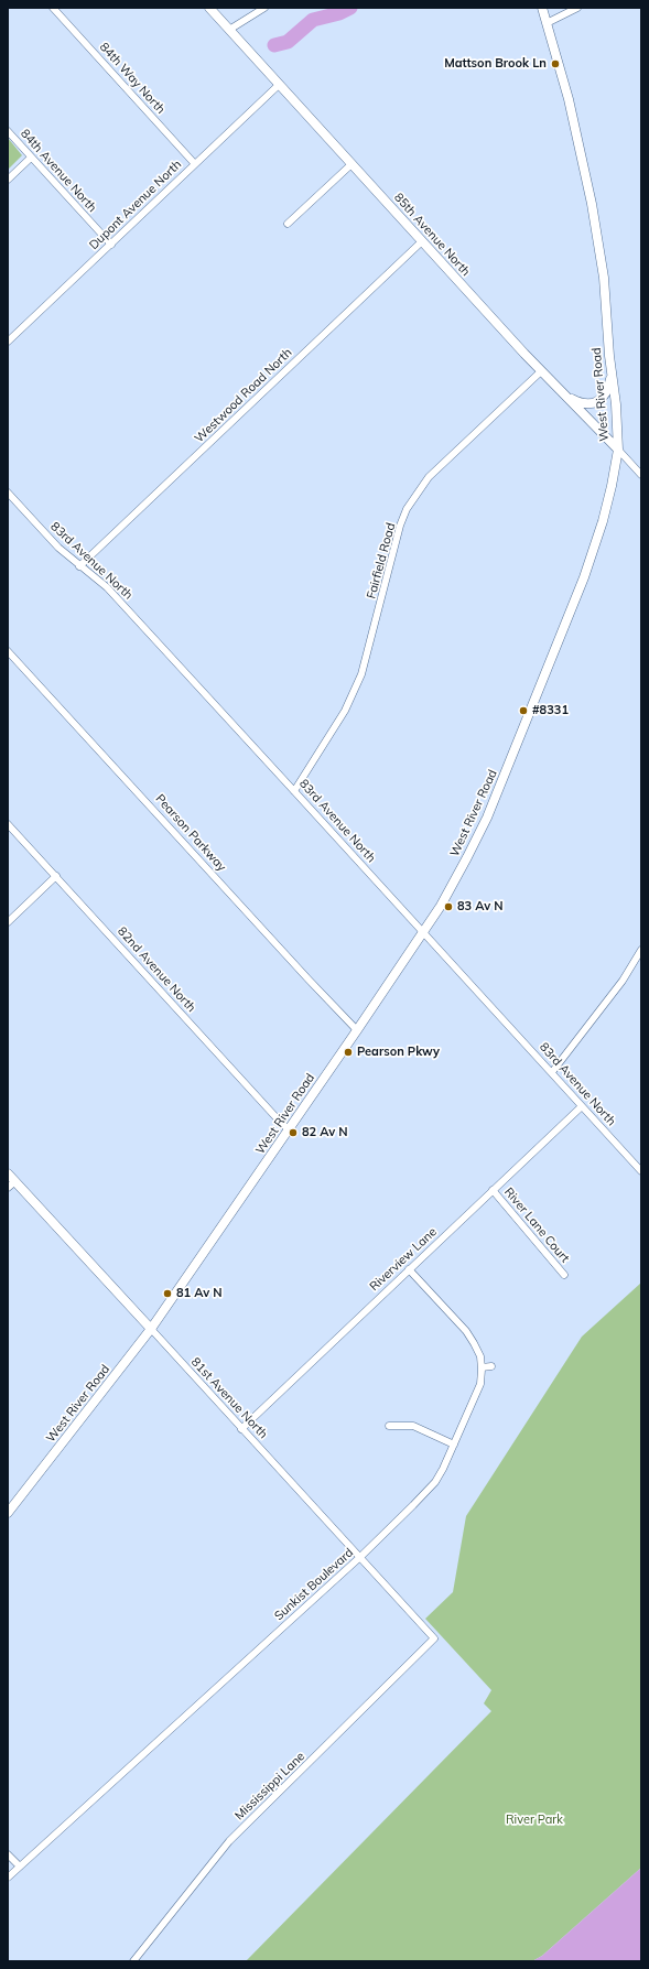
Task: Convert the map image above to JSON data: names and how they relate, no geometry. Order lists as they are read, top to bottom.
{
  "streets": {
    "street": [
      "84th Way North",
      "84th Avenue North",
      "Dupont Avenue North",
      "85th Avenue North",
      "West River Road",
      "Westwood Road North",
      "83rd Avenue North",
      "Fairfield Road",
      "Pearson Parkway",
      "82nd Avenue North",
      "River Lane Court",
      "Riverview Lane",
      "81st Avenue North",
      "Sunkist Boulevard",
      "Mississippi Lane"
    ]
  },
  "crossings": [
    ["84th Way North", "Dupont Avenue North"],
    ["84th Avenue North", "Dupont Avenue North"],
    ["Dupont Avenue North", "85th Avenue North"],
    ["85th Avenue North", "West River Road"],
    ["85th Avenue North", "Westwood Road North"],
    ["85th Avenue North", "Fairfield Road"],
    ["West River Road", "83rd Avenue North"],
    ["West River Road", "Pearson Parkway"],
    ["West River Road", "82nd Avenue North"],
    ["West River Road", "81st Avenue North"],
    ["Westwood Road North", "83rd Avenue North"],
    ["83rd Avenue North", "Fairfield Road"],
    ["83rd Avenue North", "Riverview Lane"],
    ["River Lane Court", "Riverview Lane"],
    ["Riverview Lane", "81st Avenue North"],
    ["Riverview Lane", "Sunkist Boulevard"],
    ["81st Avenue North", "Sunkist Boulevard"],
    ["81st Avenue North", "Mississippi Lane"]
  ],
  "parks": ["River Park"],
  "places": [
    "Mattson Brook Ln",
    "#8331",
    "83 Av N",
    "Pearson Pkwy",
    "82 Av N",
    "81 Av N"
  ]
}
